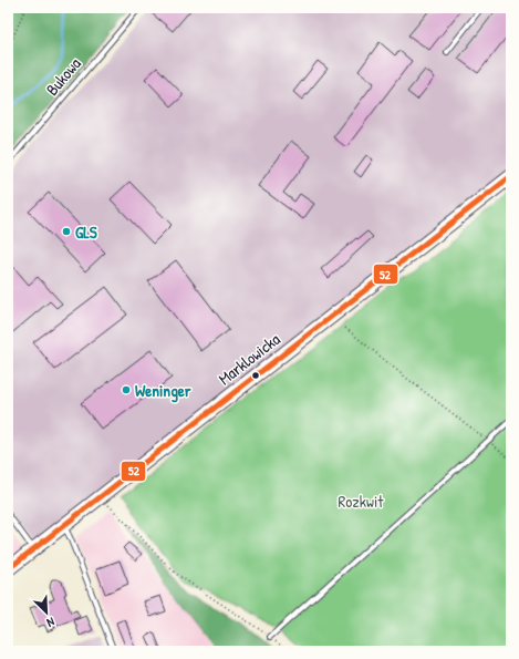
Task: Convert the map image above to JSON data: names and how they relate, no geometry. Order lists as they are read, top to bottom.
{
  "streets": {
    "main road": ["Marklowicka"],
    "lane": ["Bukowa"]
  },
  "parks": ["Rozkwit"],
  "places": ["GLS", "Weninger"],
  "lines": ["transit line 52"],
  "north": "bottom right"
}
